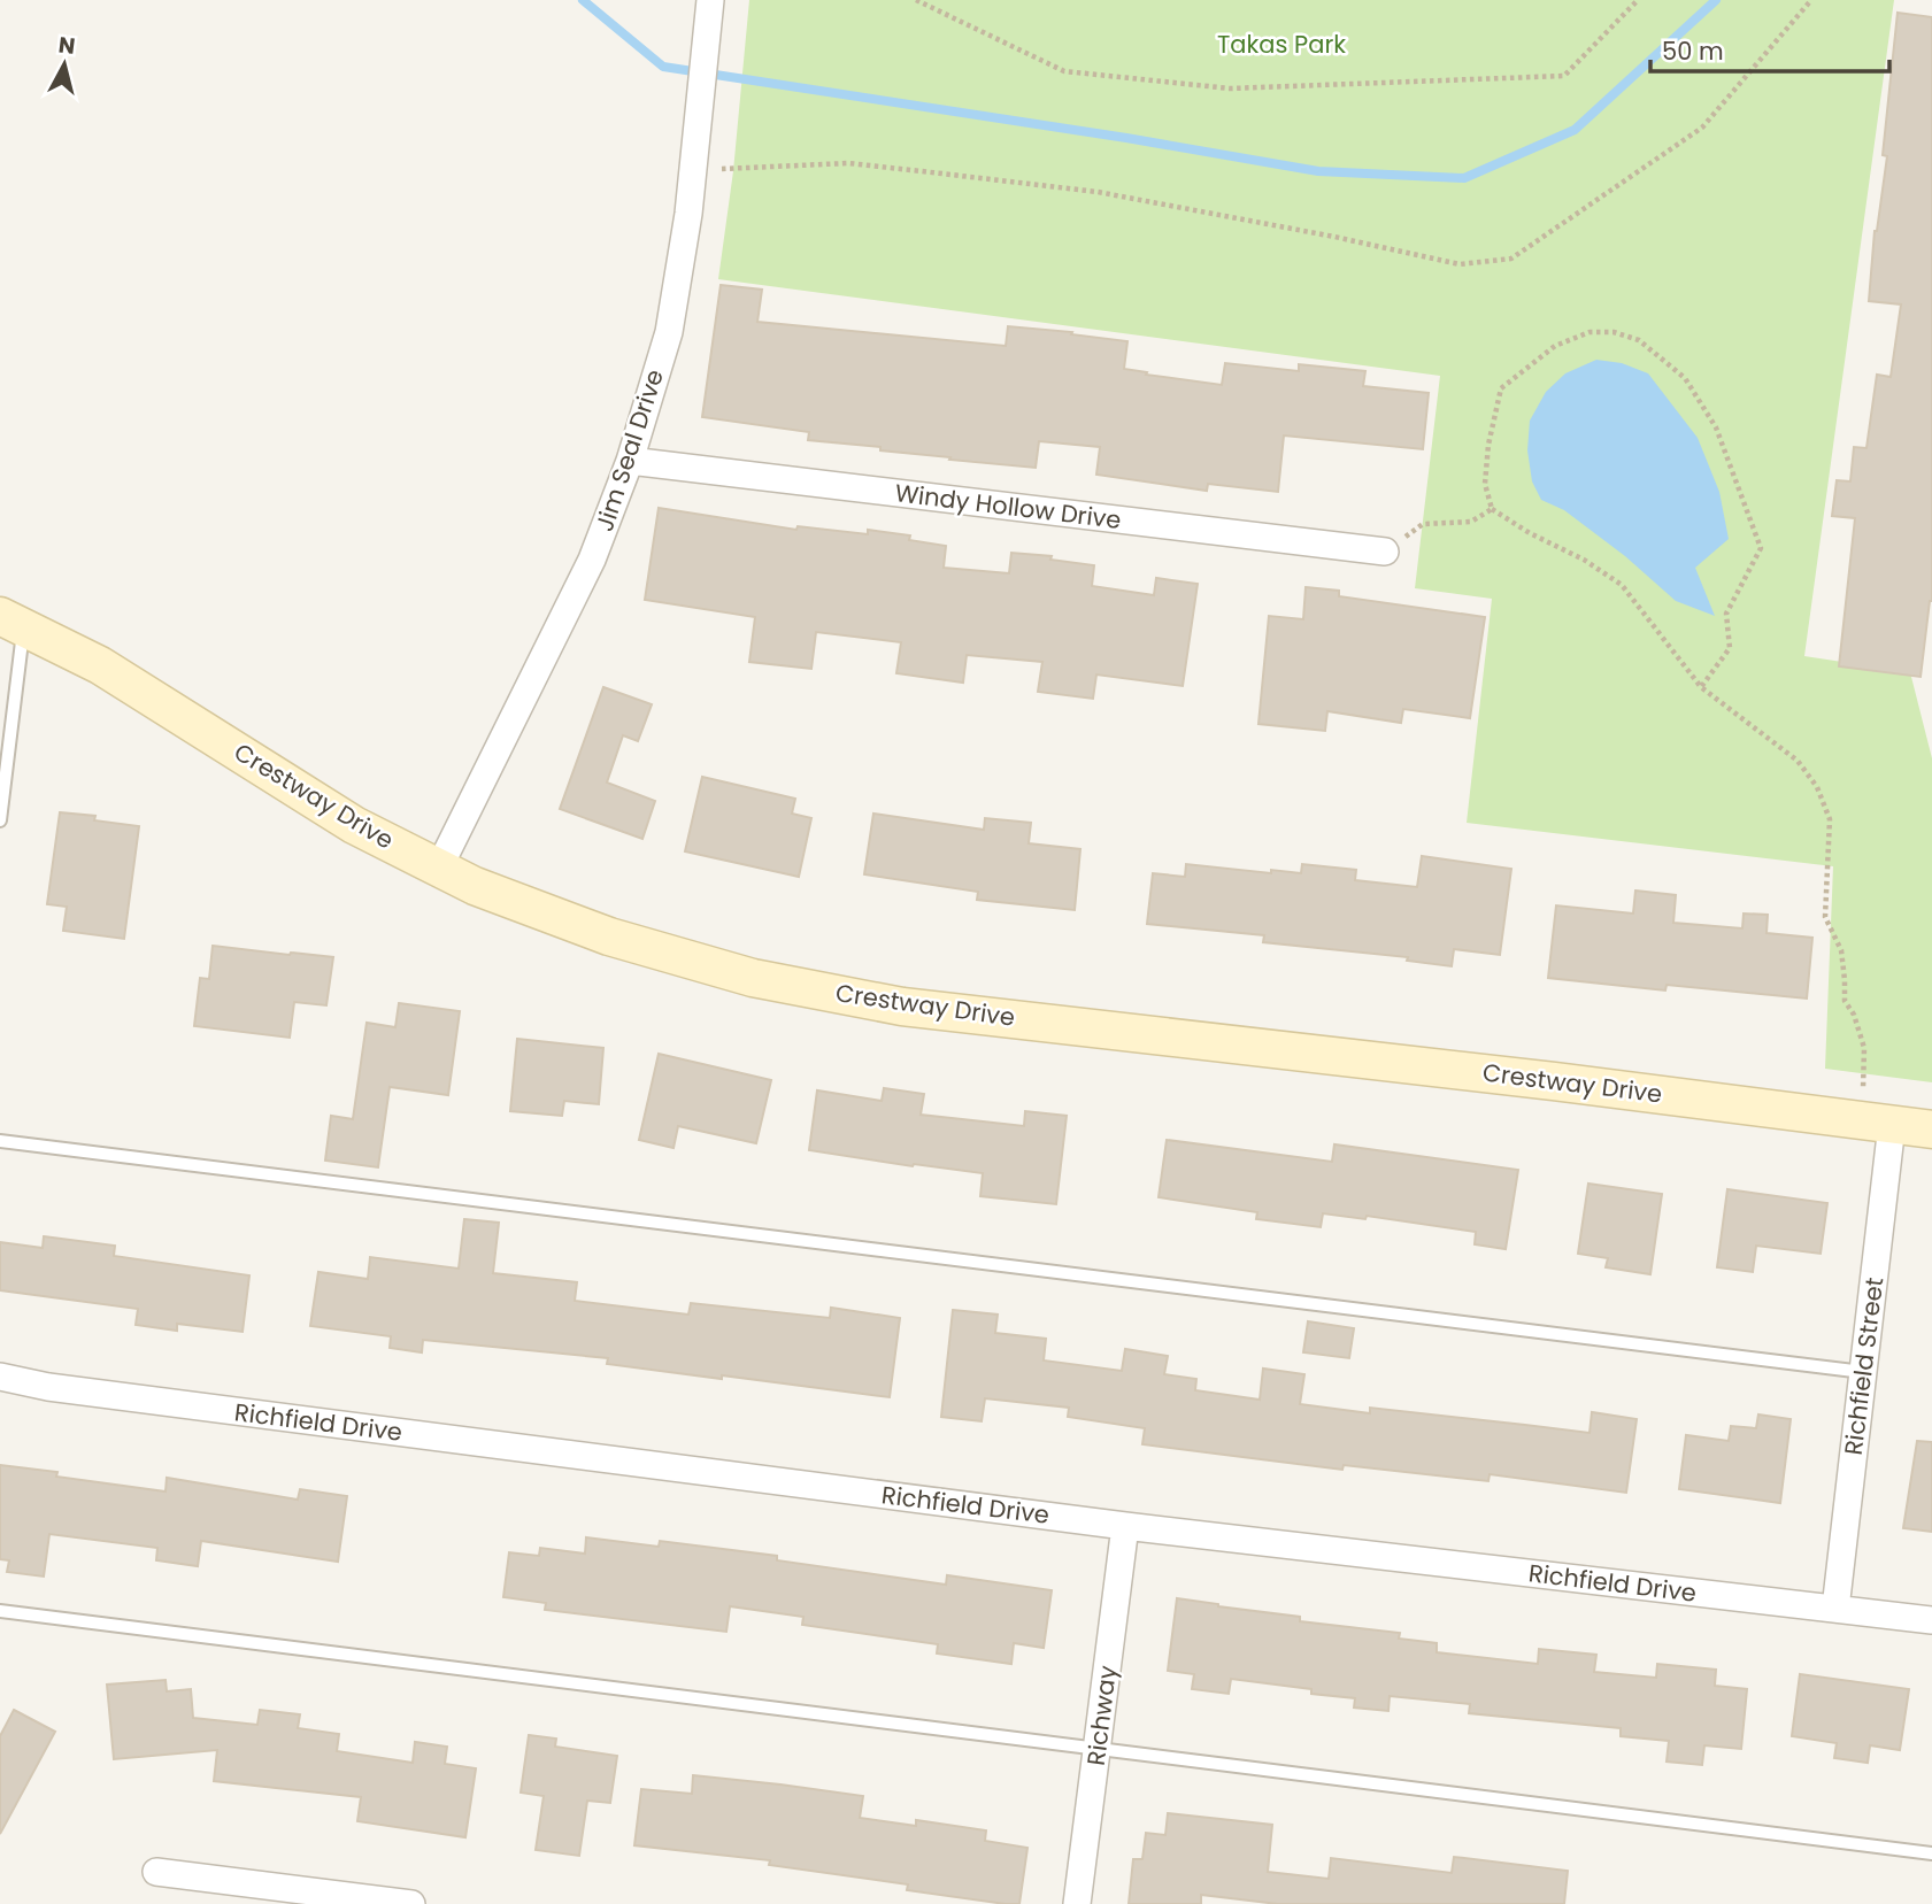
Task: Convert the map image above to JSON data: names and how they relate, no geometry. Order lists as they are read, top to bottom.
{
  "streets": {
    "main road": ["Crestway Drive"],
    "street": [
      "Jim Seal Drive",
      "Windy Hollow Drive",
      "Richfield Street",
      "Richfield Drive",
      "Richway"
    ]
  },
  "crossings": [
    ["Jim Seal Drive", "Windy Hollow Drive"],
    ["Jim Seal Drive", "Crestway Drive"],
    ["Crestway Drive", "Richfield Street"],
    ["Richfield Street", "Richfield Drive"],
    ["Richfield Drive", "Richway"]
  ],
  "parks": ["Takas Park"],
  "scale_bar": "50 m",
  "north": "top"
}
